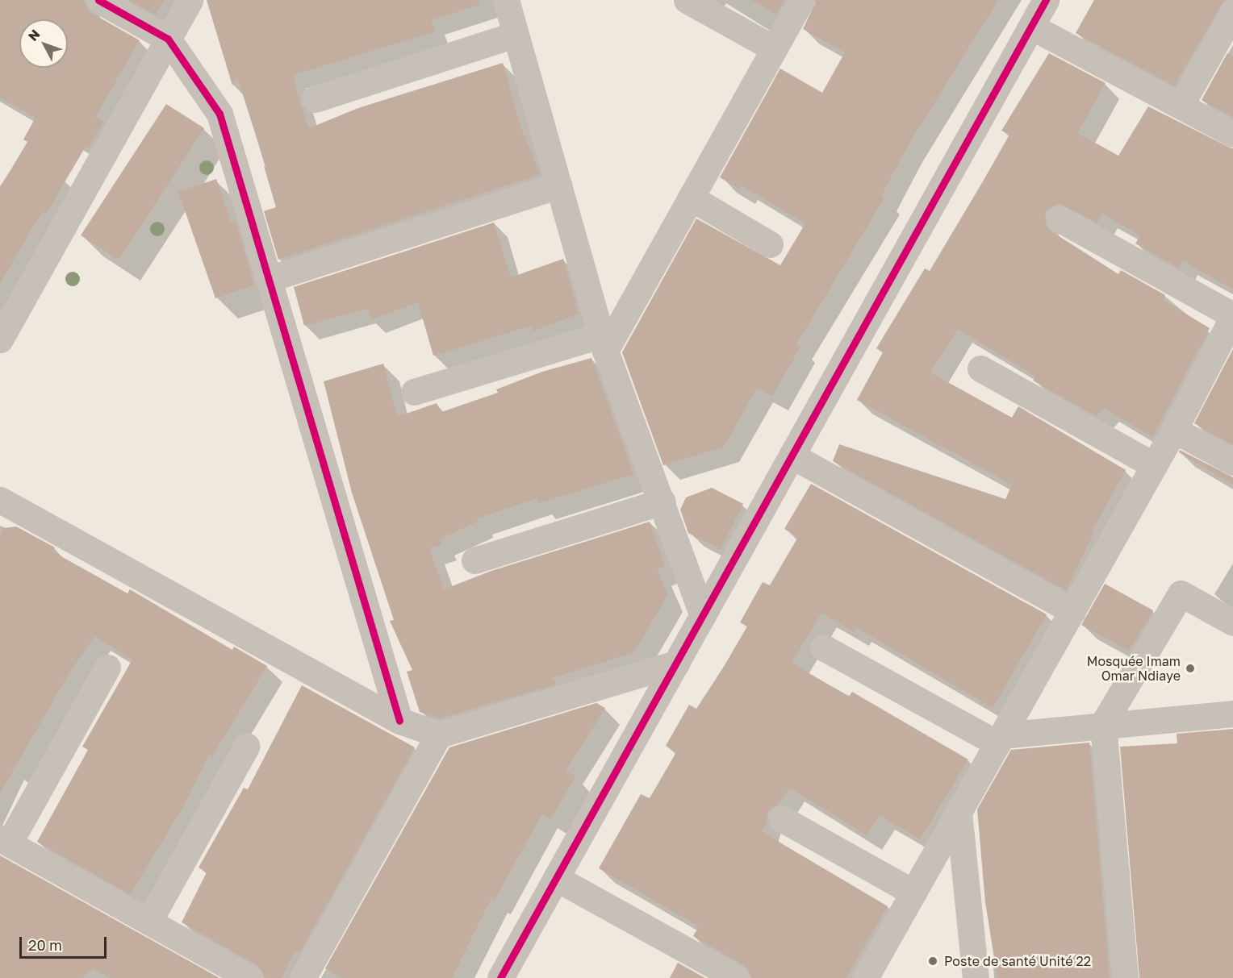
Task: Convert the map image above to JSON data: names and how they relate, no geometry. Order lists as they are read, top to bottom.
{
  "places": ["Mosquée Imam Omar Ndiaye", "Poste de santé Unité 22"],
  "scale_bar": "20 m",
  "north": "top left"
}
